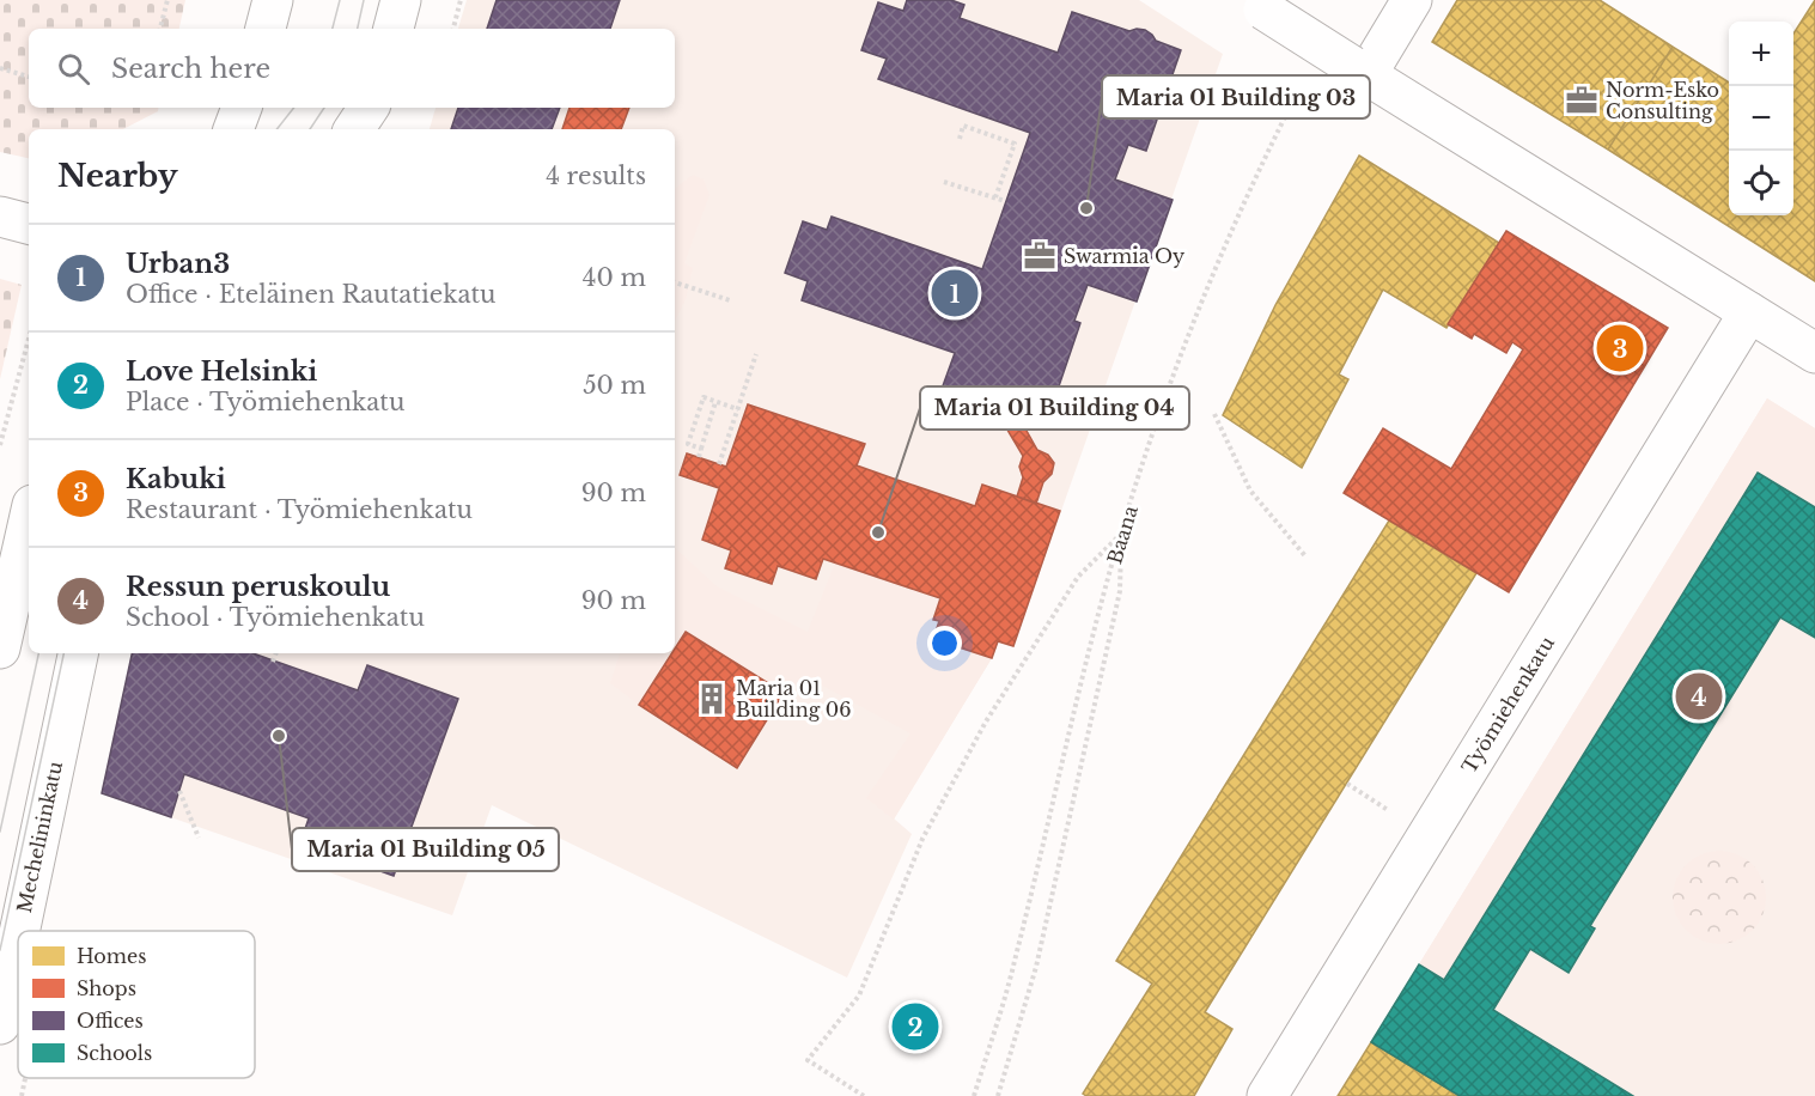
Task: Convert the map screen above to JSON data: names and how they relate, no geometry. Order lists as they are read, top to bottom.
{
  "streets": {
    "street": ["Työmiehenkatu", "Mechelininkatu"],
    "path": ["Baana"]
  },
  "places": {
    "office": ["Norm-Esko Consulting", "Swarmia Oy"],
    "other": ["Maria 01 Building 03", "Maria 01 Building 04", "Maria 01 Building 05"],
    "building": ["Maria 01 Building 06"]
  },
  "legend": [
    "Homes",
    "Shops",
    "Offices",
    "Schools"
  ],
  "page": {
    "map_buttons": ["+", "−"],
    "search": "Search here",
    "heading": ["Nearby", "4 results"],
    "list": [
      {
        "mark": "1",
        "name": "Urban3",
        "note": "Office · Eteläinen Rautatiekatu",
        "value": "40 m"
      },
      {
        "mark": "2",
        "name": "Love Helsinki",
        "note": "Place · Työmiehenkatu",
        "value": "50 m"
      },
      {
        "mark": "3",
        "name": "Kabuki",
        "note": "Restaurant · Työmiehenkatu",
        "value": "90 m"
      },
      {
        "mark": "4",
        "name": "Ressun peruskoulu",
        "note": "School · Työmiehenkatu",
        "value": "90 m"
      }
    ],
    "pins": [
      "1",
      "3",
      "4",
      "2"
    ]
  }
}
